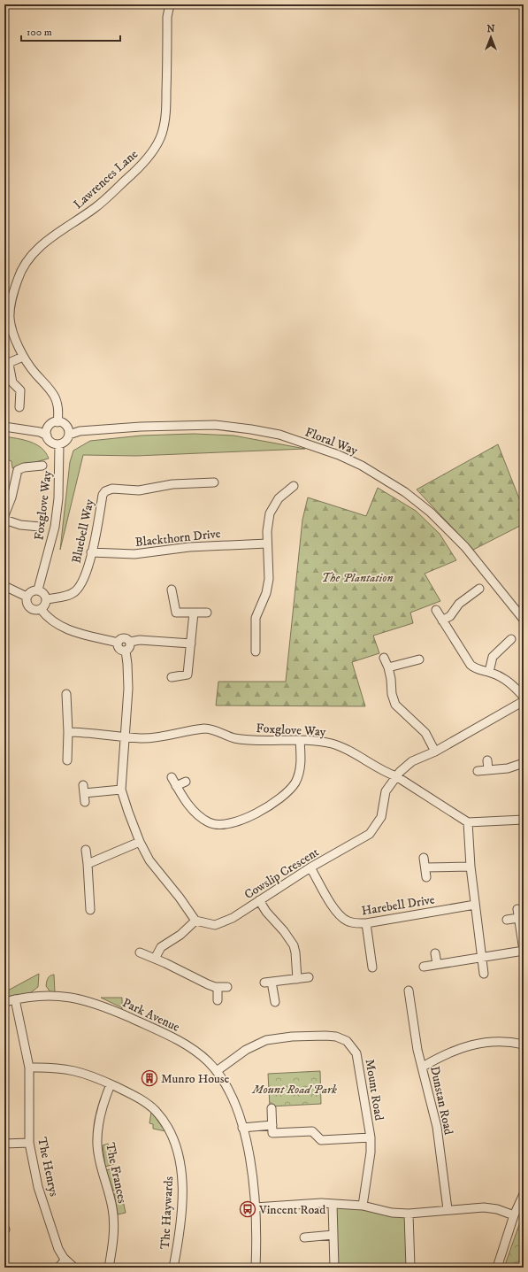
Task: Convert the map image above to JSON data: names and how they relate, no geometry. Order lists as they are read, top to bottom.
{
  "streets": {
    "street": [
      "Lawrences Lane",
      "Floral Way",
      "Foxglove Way",
      "Bluebell Way",
      "Blackthorn Drive",
      "Cowslip Crescent",
      "Harebell Drive",
      "Park Avenue",
      "Mount Road",
      "Dunstan Road",
      "The Henrys",
      "The Frances",
      "The Haywards"
    ]
  },
  "crossings": [
    ["Floral Way", "Foxglove Way"],
    ["Foxglove Way", "Bluebell Way"],
    ["Foxglove Way", "Cowslip Crescent"],
    ["Bluebell Way", "Blackthorn Drive"],
    ["Cowslip Crescent", "Harebell Drive"],
    ["Park Avenue", "Mount Road"],
    ["Park Avenue", "The Henrys"],
    ["The Henrys", "The Haywards"],
    ["The Frances", "The Haywards"]
  ],
  "parks": ["The Plantation", "Mount Road Park"],
  "places": {
    "building": ["Munro House"],
    "bus stop": ["Vincent Road"]
  },
  "scale_bar": "100 m",
  "north": "top"
}
